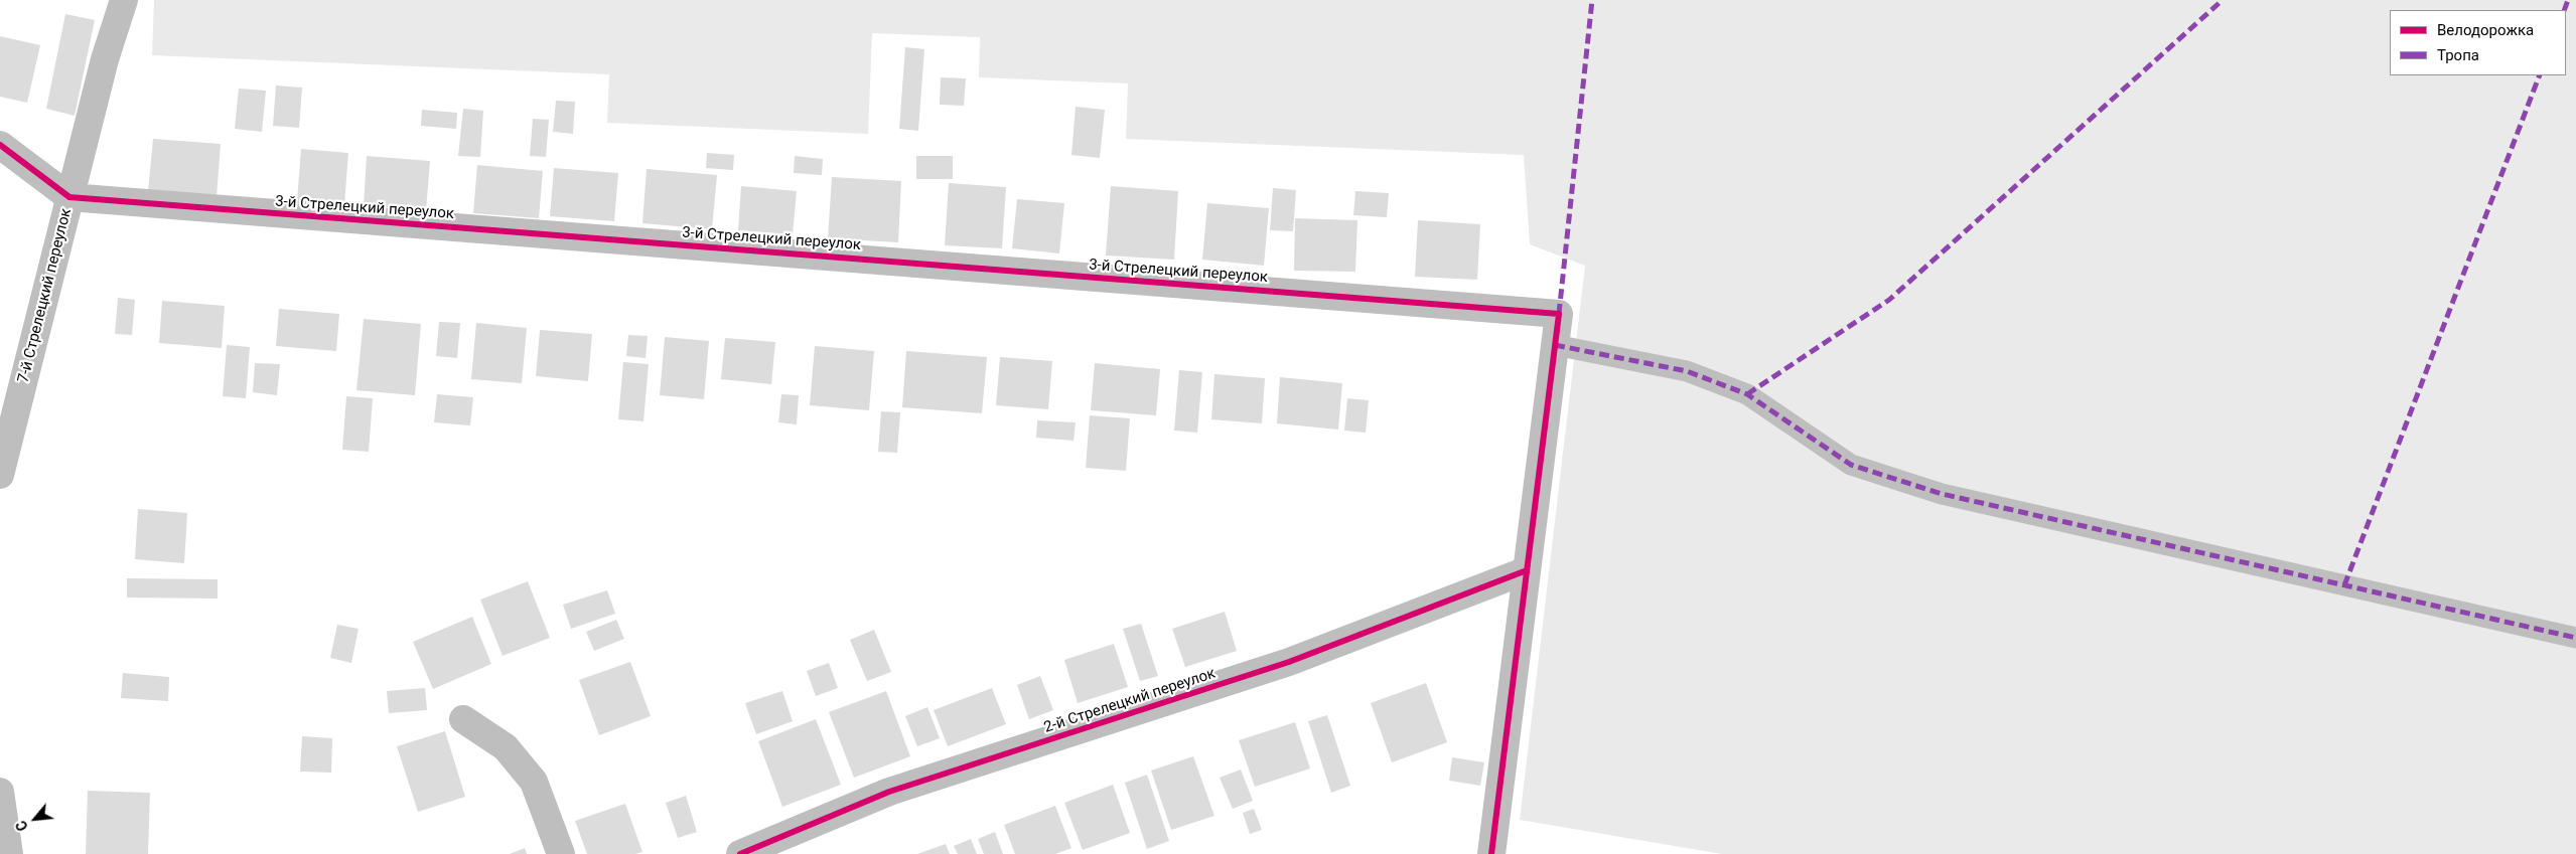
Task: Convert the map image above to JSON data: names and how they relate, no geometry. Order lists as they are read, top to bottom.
{
  "streets": {
    "street": ["3-й Стрелецкий переулок", "7-й Стрелецкий переулок", "2-й Стрелецкий переулок"]
  },
  "crossings": [
    ["3-й Стрелецкий переулок", "7-й Стрелецкий переулок"]
  ],
  "legend": ["Велодорожка", "Тропа"],
  "north": "bottom left"
}
